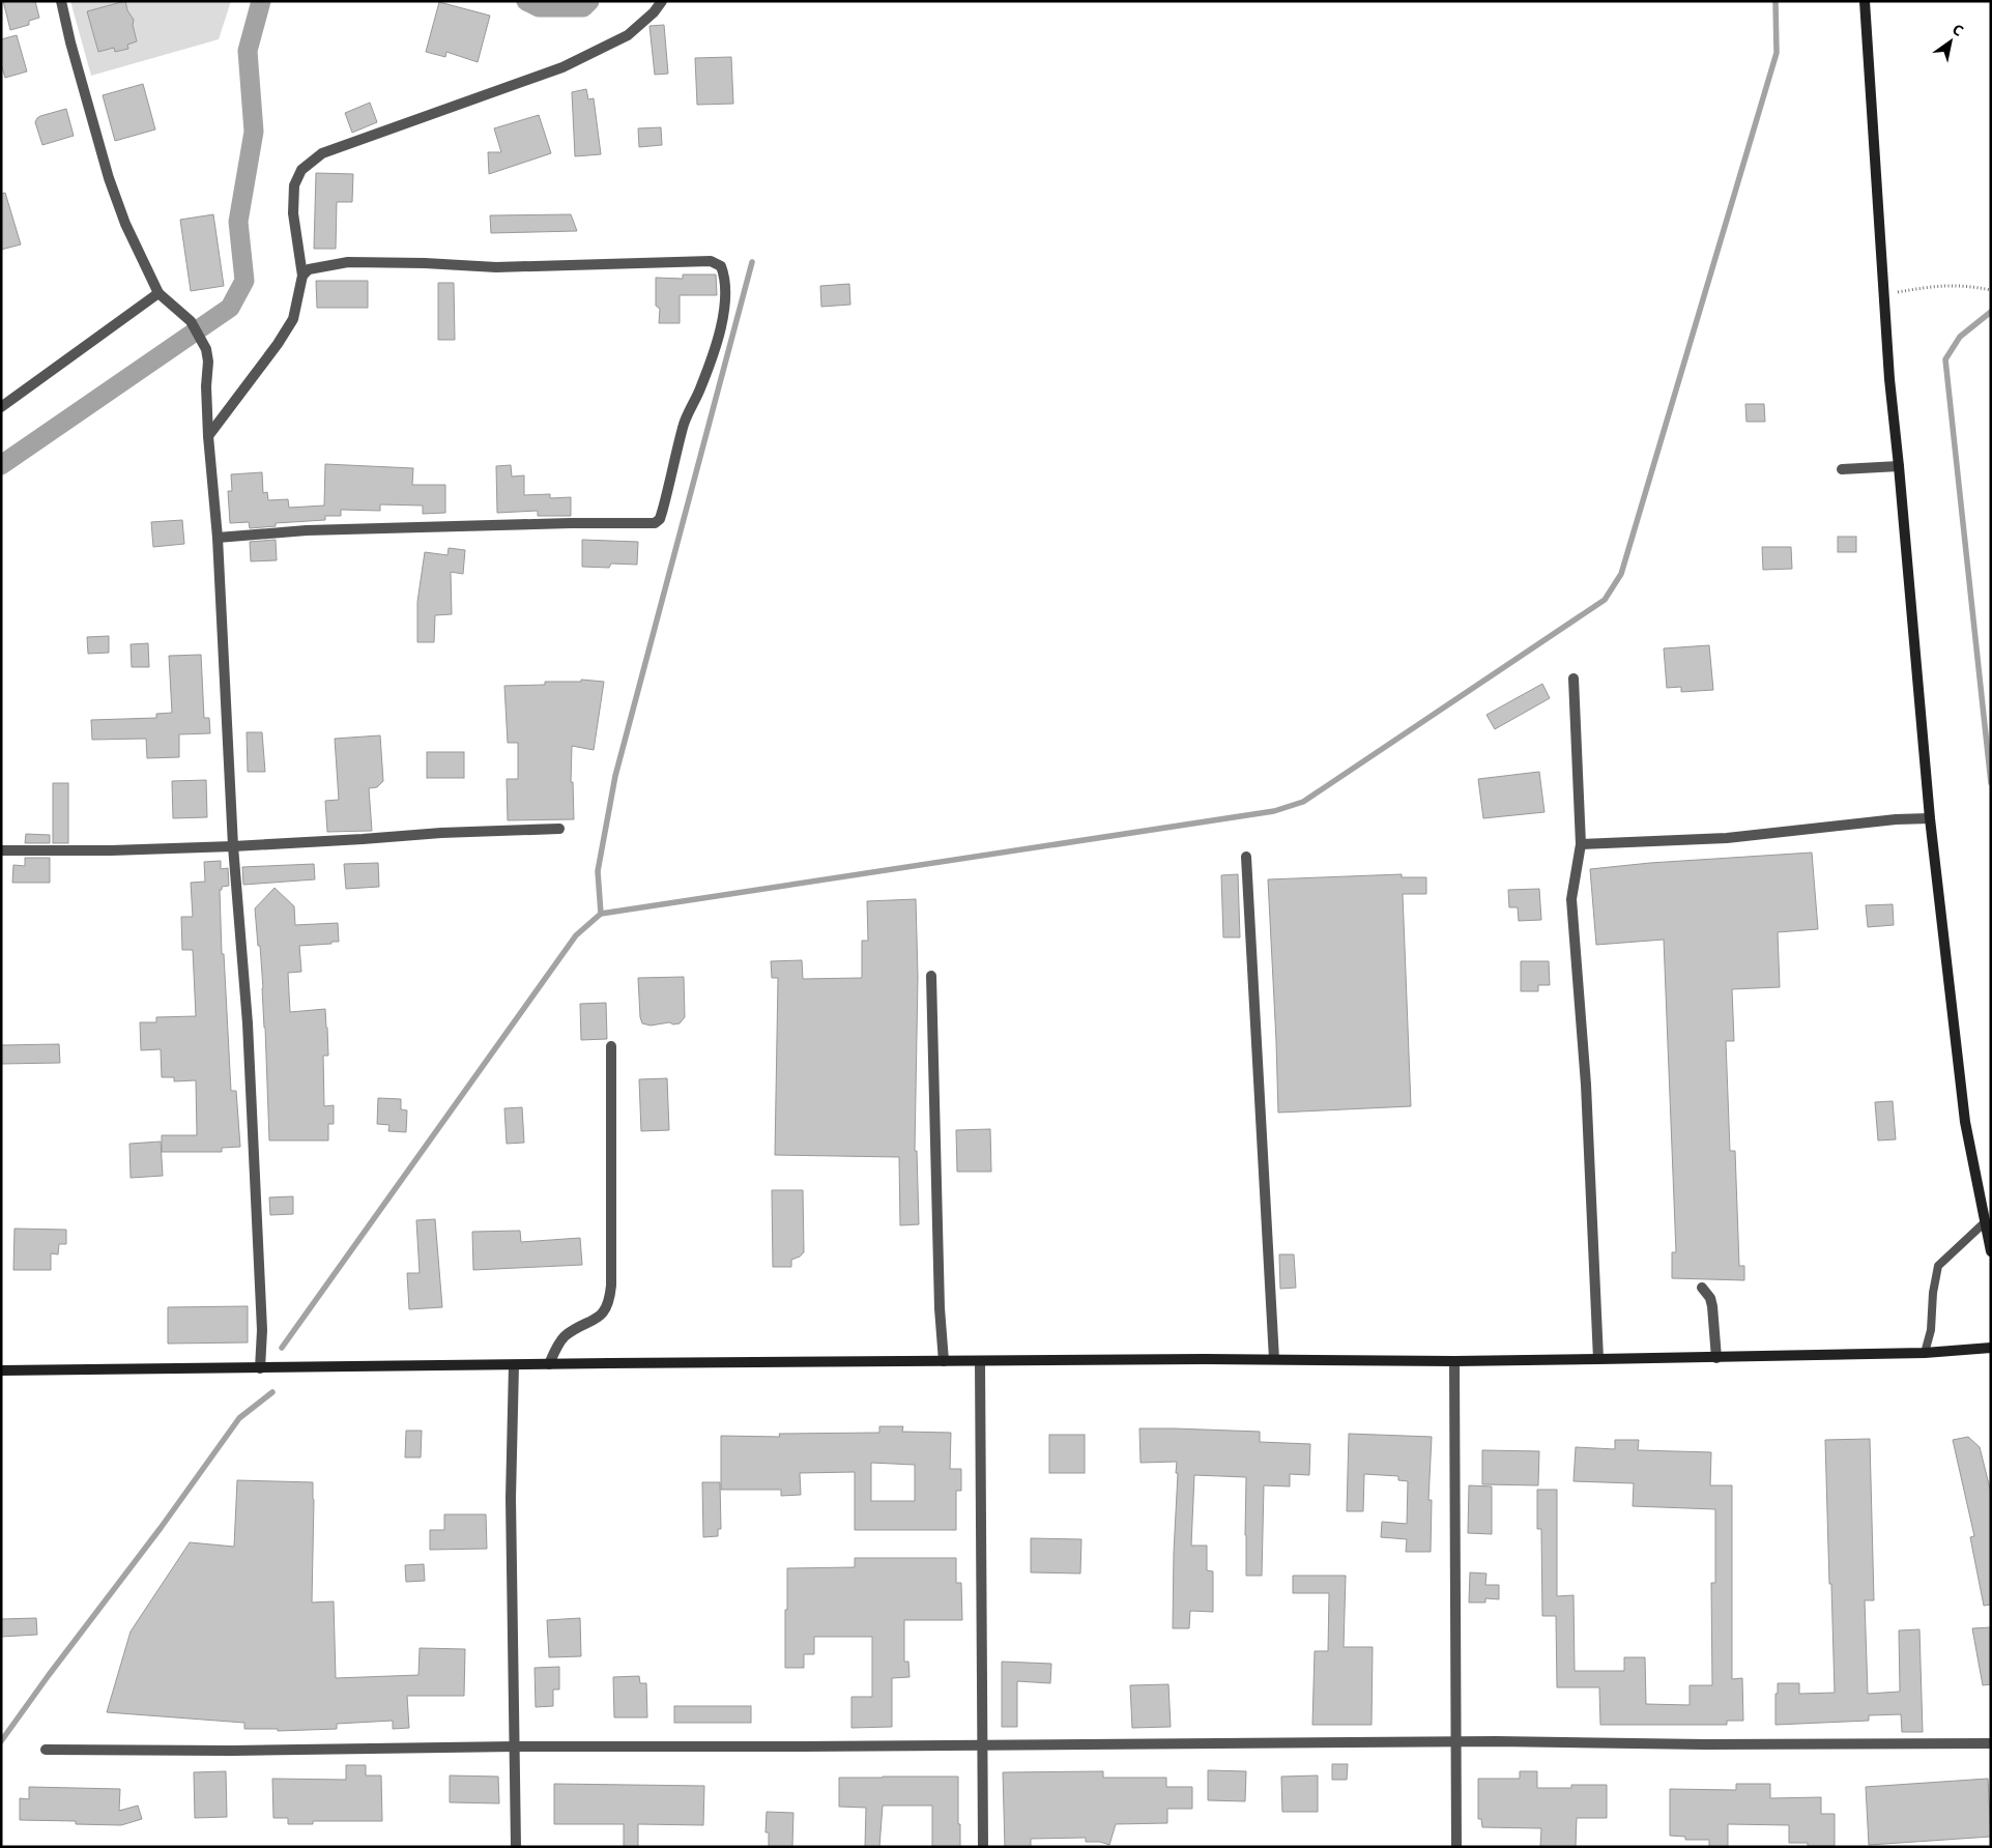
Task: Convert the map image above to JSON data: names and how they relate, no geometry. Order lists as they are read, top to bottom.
{
  "north": "top right"
}
